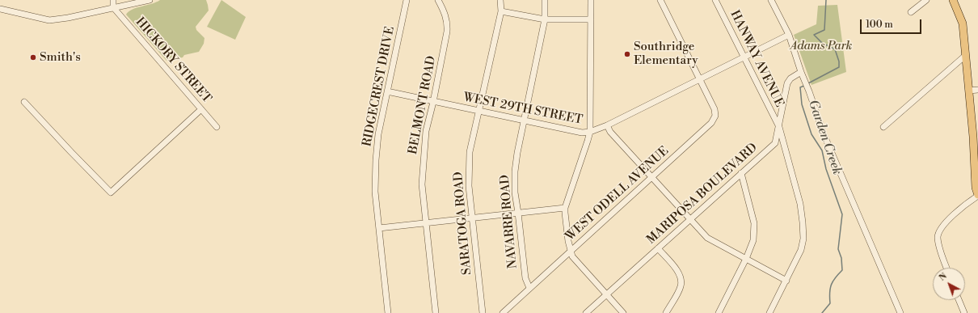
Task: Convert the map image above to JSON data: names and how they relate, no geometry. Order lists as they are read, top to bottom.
{
  "streets": {
    "street": [
      "HANWAY AVENUE",
      "HICKORY STREET",
      "RIDGECREST DRIVE",
      "BELMONT ROAD",
      "WEST 29TH STREET",
      "WEST ODELL AVENUE",
      "MARIPOSA BOULEVARD",
      "NAVARRE ROAD",
      "SARATOGA ROAD"
    ]
  },
  "crossings": [
    ["HANWAY AVENUE", "WEST 29TH STREET"],
    ["HANWAY AVENUE", "MARIPOSA BOULEVARD"],
    ["RIDGECREST DRIVE", "WEST 29TH STREET"],
    ["BELMONT ROAD", "WEST 29TH STREET"],
    ["WEST 29TH STREET", "WEST ODELL AVENUE"],
    ["WEST 29TH STREET", "NAVARRE ROAD"],
    ["WEST 29TH STREET", "SARATOGA ROAD"],
    ["WEST ODELL AVENUE", "NAVARRE ROAD"]
  ],
  "water": ["Garden Creek"],
  "parks": ["Adams Park"],
  "places": ["Southridge Elementary", "Smith's"],
  "scale_bar": "100 m",
  "north": "top left"
}
